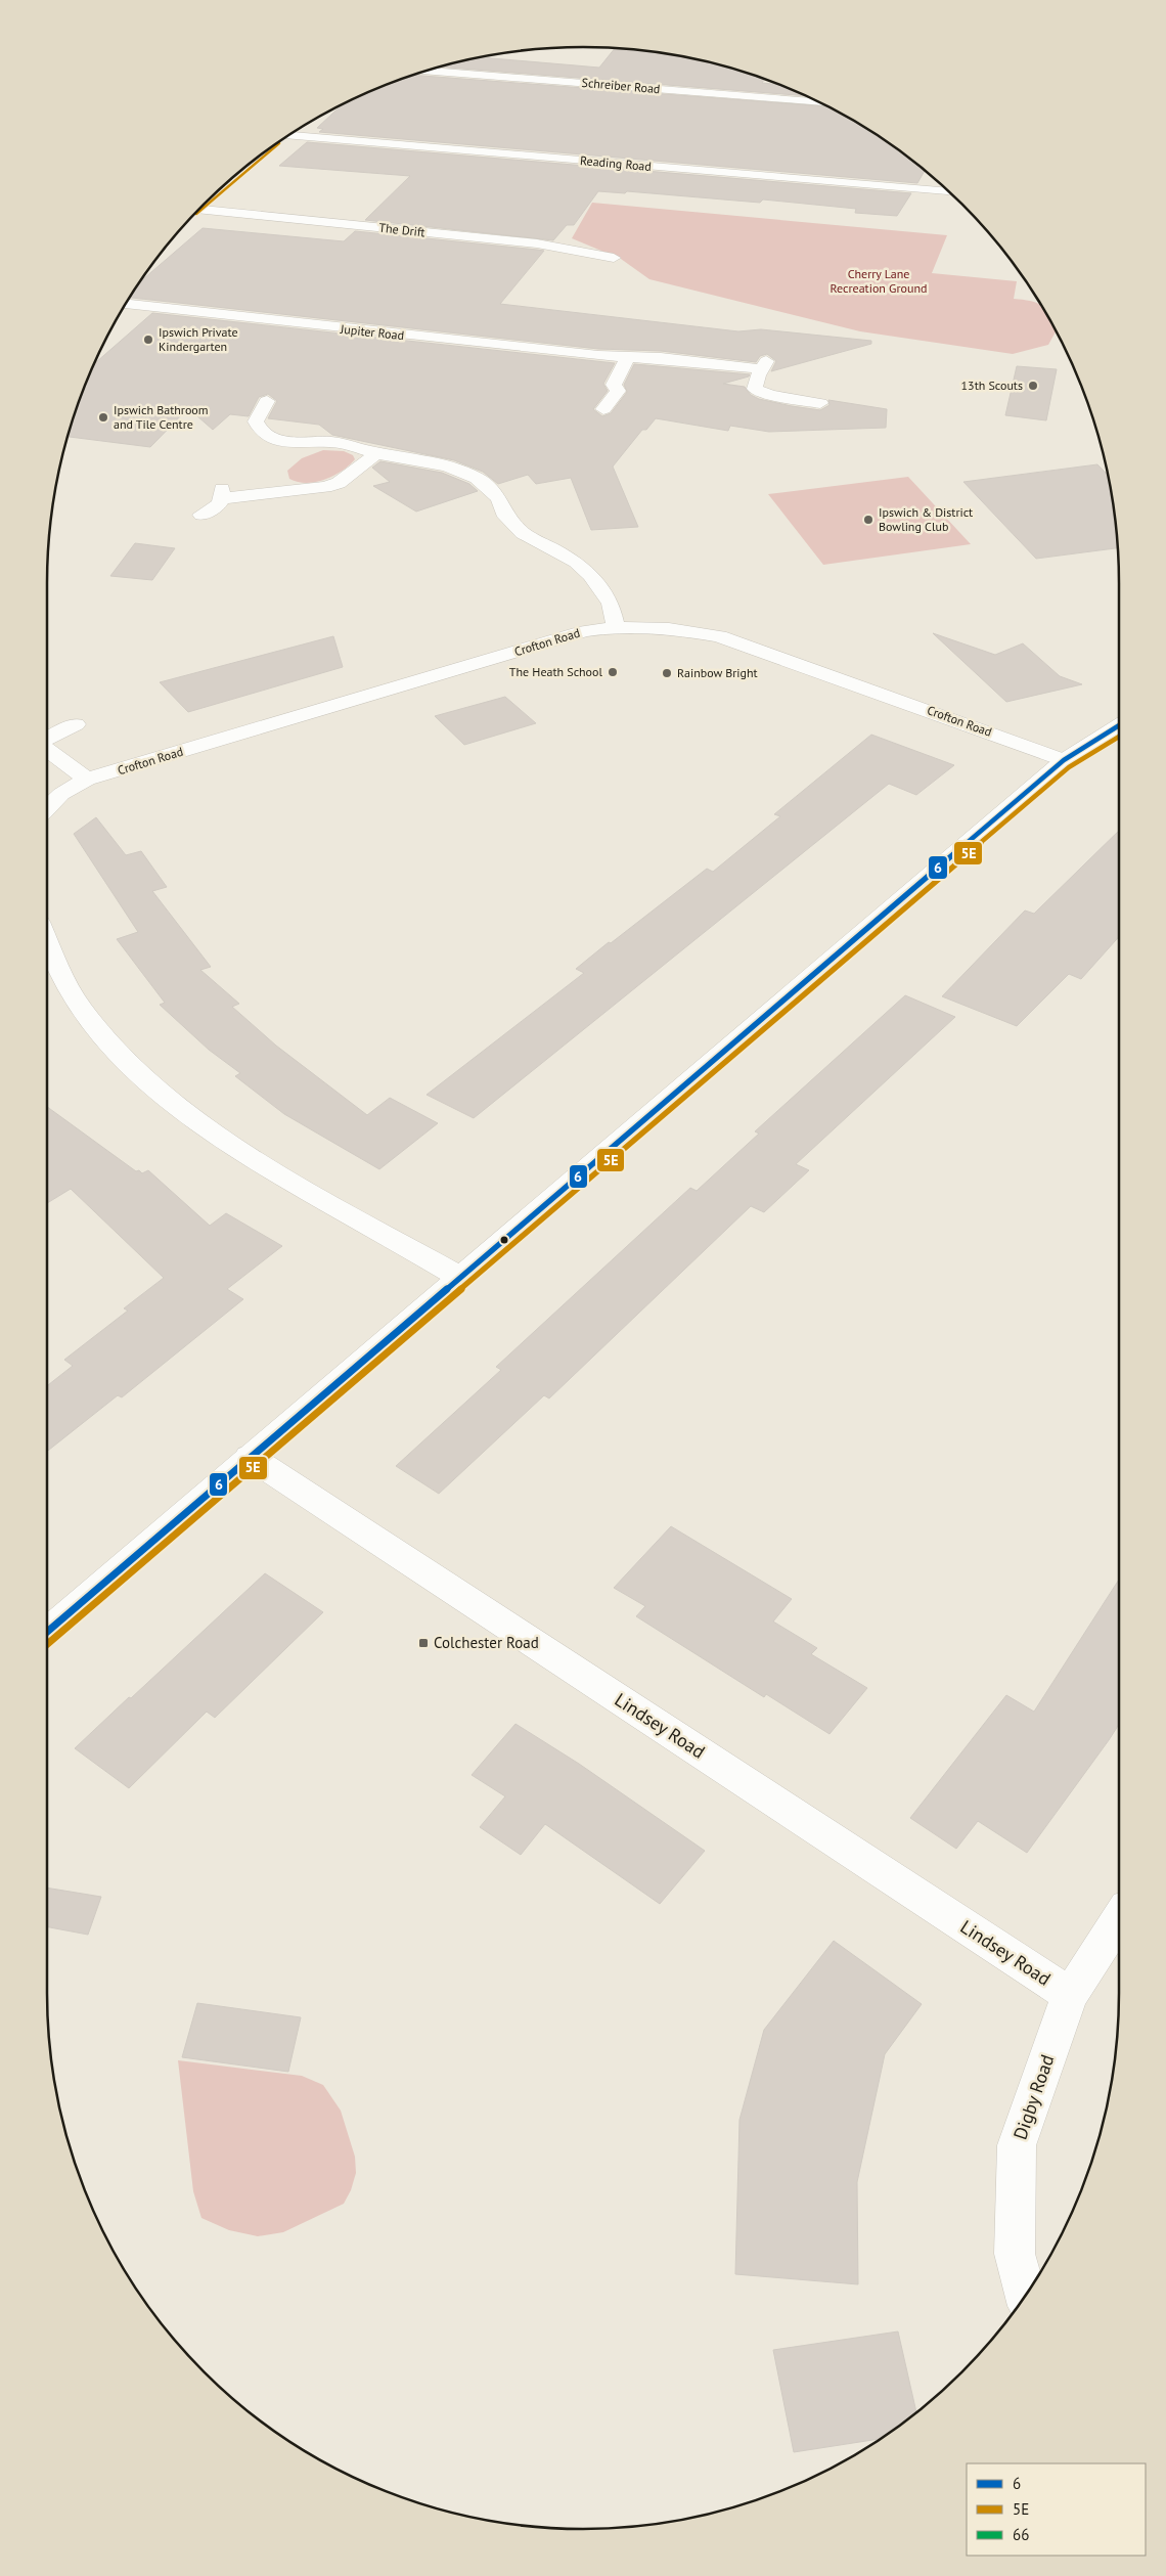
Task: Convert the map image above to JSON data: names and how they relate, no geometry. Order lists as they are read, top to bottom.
{
  "streets": {
    "street": [
      "Schreiber Road",
      "Reading Road",
      "The Drift",
      "Jupiter Road",
      "Crofton Road",
      "Lindsey Road",
      "Digby Road"
    ]
  },
  "crossings": [
    ["Lindsey Road", "Digby Road"]
  ],
  "parks": ["Cherry Lane Recreation Ground"],
  "places": {
    "other": [
      "Ipswich Private Kindergarten",
      "13th Scouts",
      "Ipswich Bathroom and Tile Centre",
      "Ipswich & District Bowling Club",
      "The Heath School",
      "Rainbow Bright"
    ],
    "transit": ["Colchester Road"]
  },
  "lines": ["transit line 5E", "transit line 6"],
  "legend": ["6", "5E", "66"]
}
